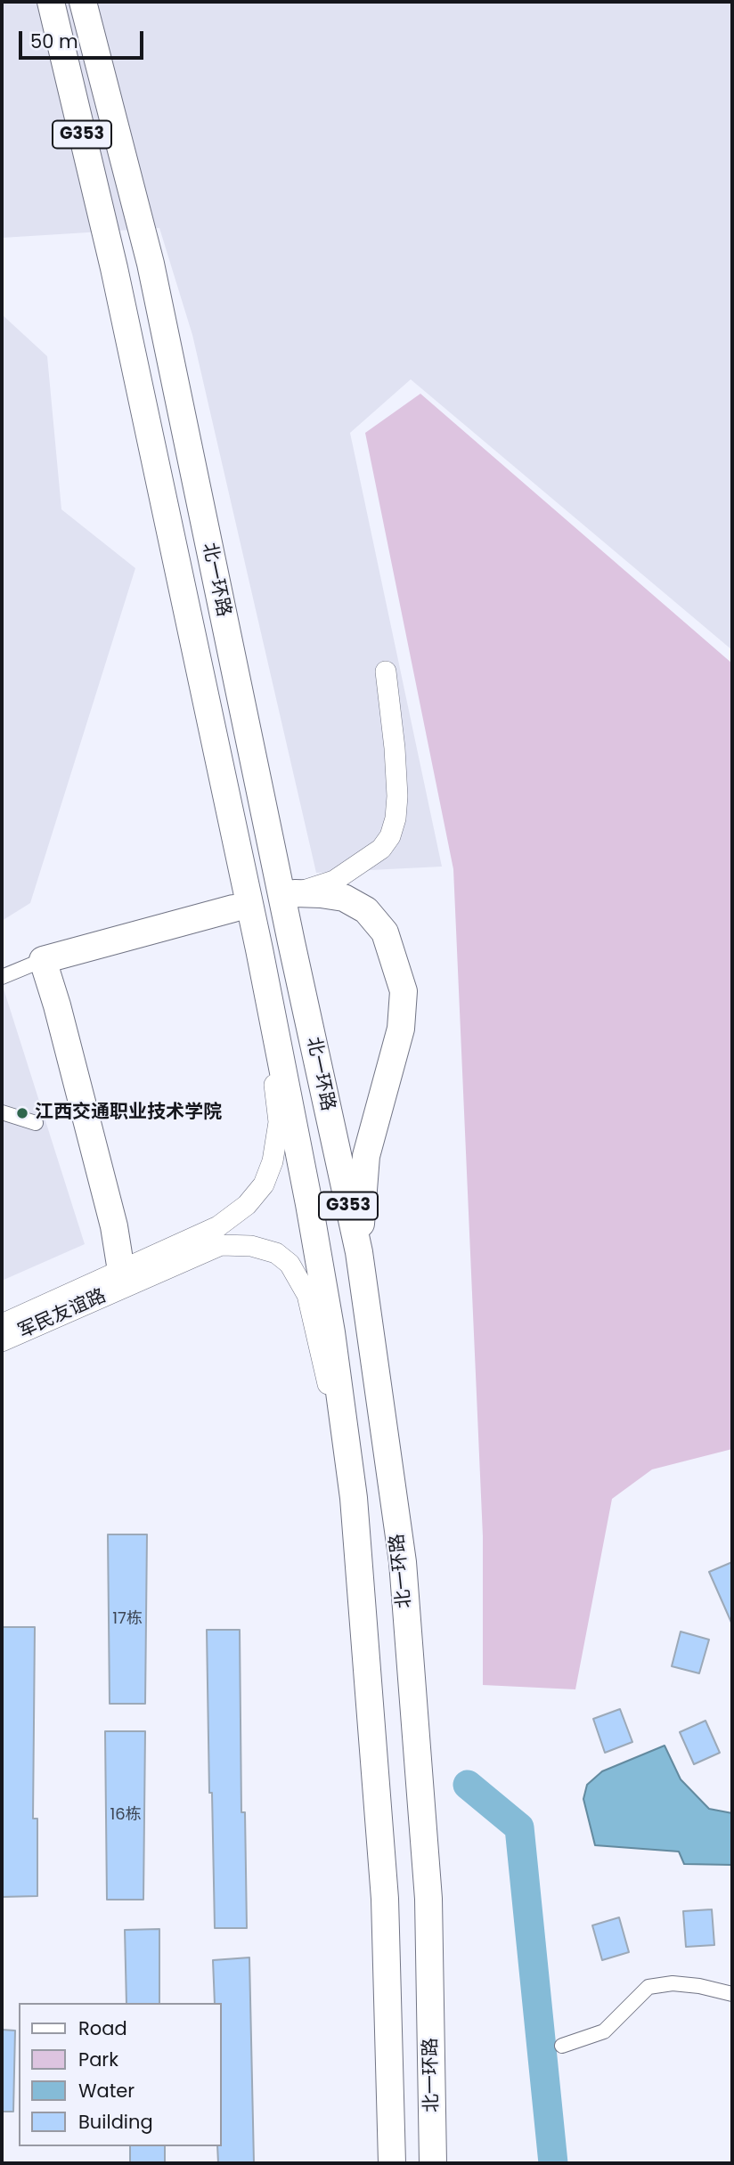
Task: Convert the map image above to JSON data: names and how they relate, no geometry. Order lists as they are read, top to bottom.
{
  "streets": {
    "highway": ["G353", "北一环路"],
    "street": ["军民友谊路"]
  },
  "places": ["江西交通职业技术学院"],
  "house_numbers": ["17栋", "16栋"],
  "legend": [
    "Road",
    "Park",
    "Water",
    "Building"
  ],
  "scale_bar": "50 m"
}
